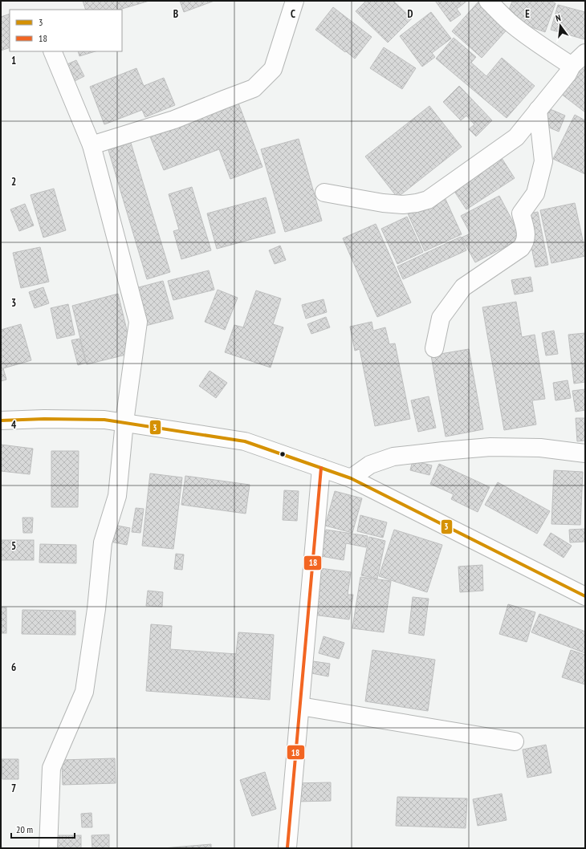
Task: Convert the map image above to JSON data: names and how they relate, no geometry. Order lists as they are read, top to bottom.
{
  "lines": ["transit line 3", "transit line 18"],
  "legend": ["3", "18"],
  "scale_bar": "20 m",
  "north": "top",
  "grid": {
    "columns": [
      "B",
      "C",
      "D",
      "E"
    ],
    "rows": [
      "1",
      "2",
      "3",
      "4",
      "5",
      "6",
      "7"
    ]
  }
}
